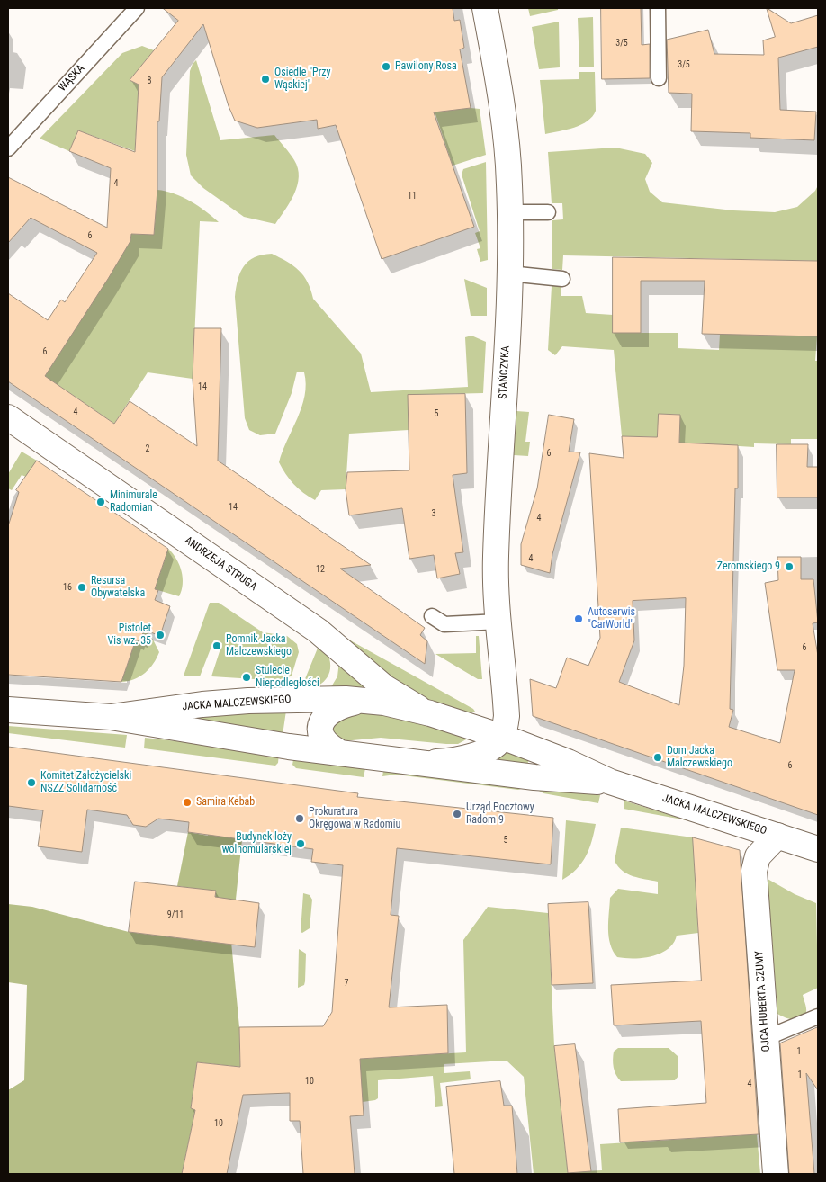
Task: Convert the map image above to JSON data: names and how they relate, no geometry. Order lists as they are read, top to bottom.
{
  "streets": {
    "street": [
      "STAŃCZYKA",
      "ANDRZEJA STRUGA",
      "JACKA MALCZEWSKIEGO",
      "OJCA HUBERTA CZUMY"
    ],
    "lane": ["WĄSKA"]
  },
  "crossings": [
    ["STAŃCZYKA", "JACKA MALCZEWSKIEGO"],
    ["ANDRZEJA STRUGA", "JACKA MALCZEWSKIEGO"],
    ["JACKA MALCZEWSKIEGO", "OJCA HUBERTA CZUMY"]
  ],
  "places": [
    "Pawilony Rosa",
    "Osiedle \"Przy Wąskiej\"",
    "Minimurale Radomian",
    "Żeromskiego 9",
    "Resursa Obywatelska",
    "Autoserwis \"CarWorld\"",
    "Pistolet Vis wz. 35",
    "Pomnik Jacka Malczewskiego",
    "Stulecie Niepodległości",
    "Dom Jacka Malczewskiego",
    "Komitet Założycielski NSZZ Solidarność",
    "Samira Kebab",
    "Urząd Pocztowy Radom 9",
    "Prokuratura Okręgowa w Radomiu",
    "Budynek loży wolnomularskiej"
  ],
  "house_numbers": [
    "3/5",
    "3/5",
    "8",
    "4",
    "11",
    "6",
    "6",
    "14",
    "4",
    "5",
    "2",
    "6",
    "14",
    "3",
    "4",
    "4",
    "12",
    "16",
    "6",
    "6",
    "5",
    "9/11",
    "7",
    "1",
    "1",
    "10",
    "4",
    "10"
  ]
}
